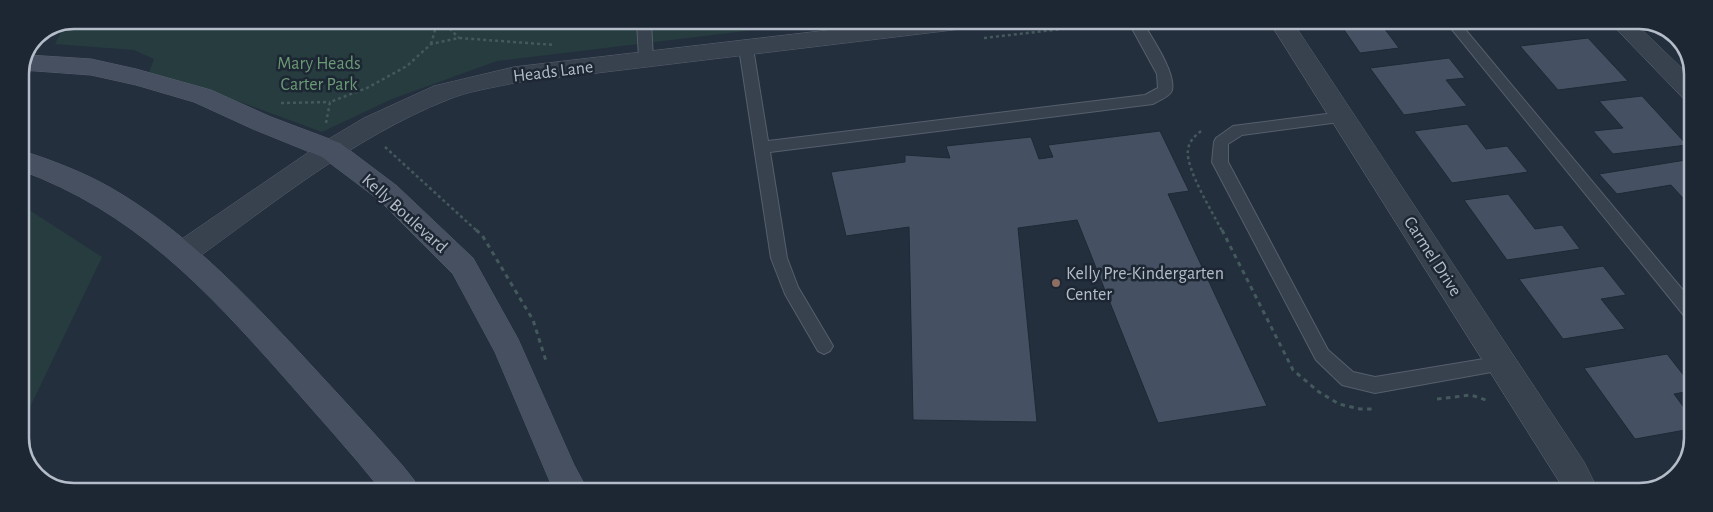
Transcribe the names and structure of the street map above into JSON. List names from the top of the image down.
{
  "streets": {
    "main road": ["Kelly Boulevard"],
    "street": ["Heads Lane", "Carmel Drive"]
  },
  "crossings": [
    ["Heads Lane", "Kelly Boulevard"]
  ],
  "parks": ["Mary Heads Carter Park"],
  "places": ["Kelly Pre-Kindergarten Center"]
}
